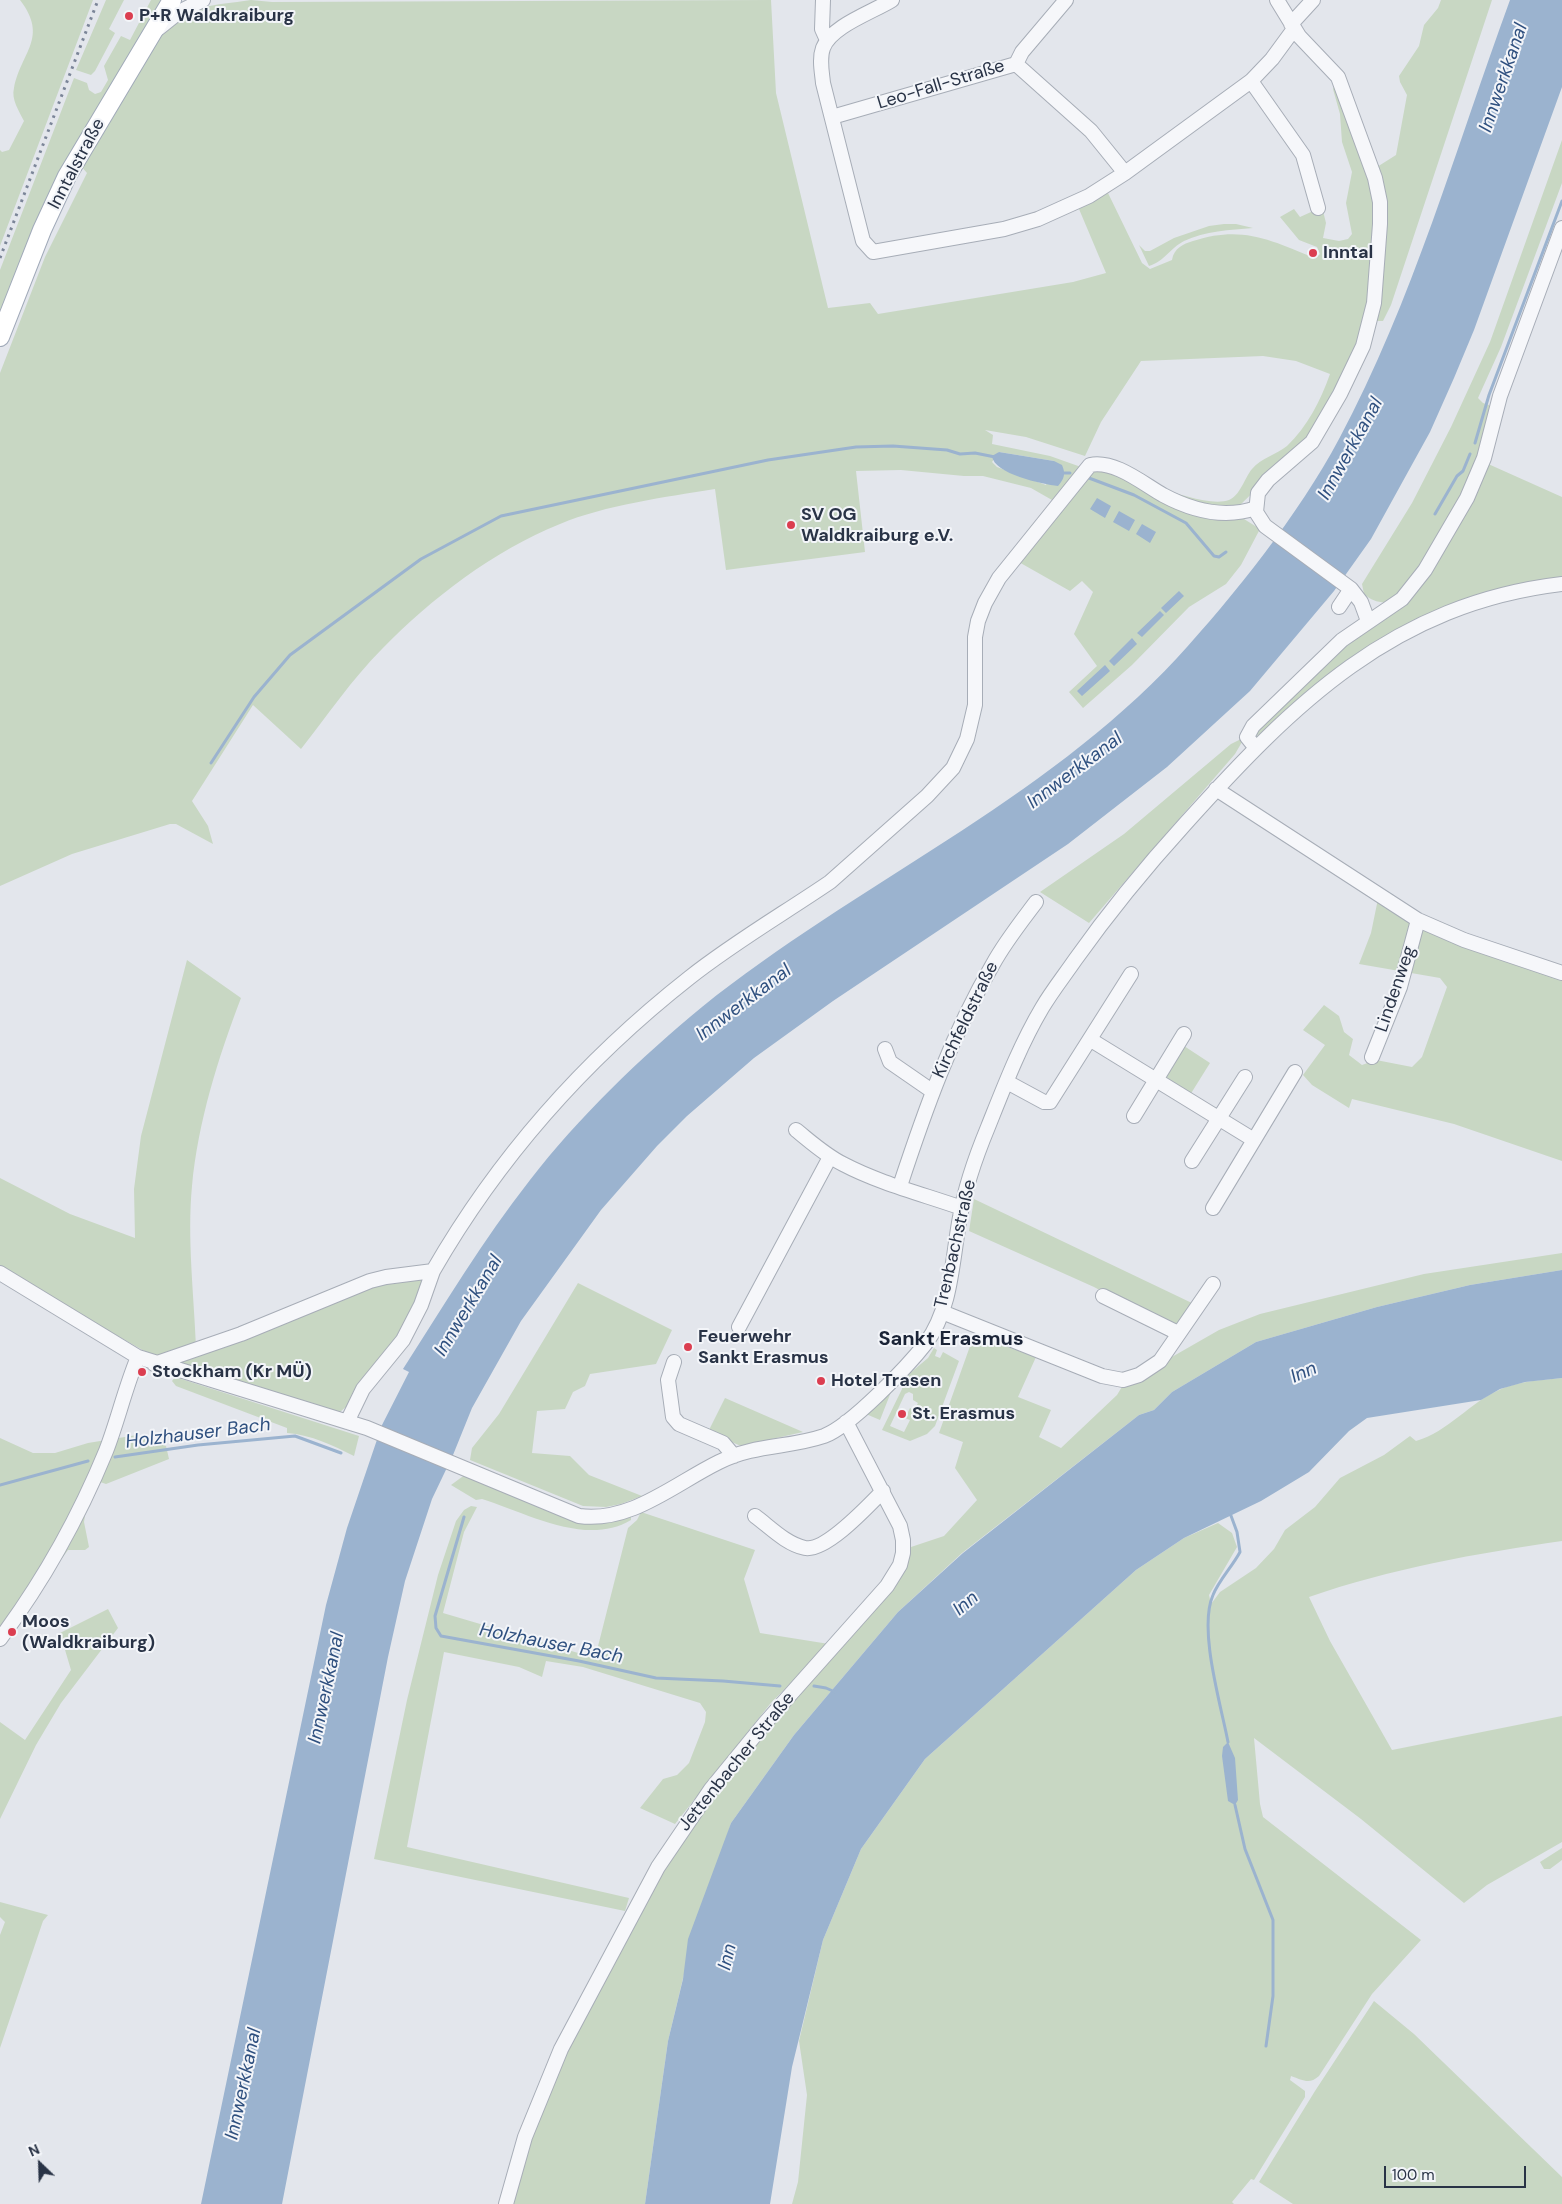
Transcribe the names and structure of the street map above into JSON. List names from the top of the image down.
{
  "streets": {
    "main road": ["Inntalstraße"],
    "street": [
      "Leo-Fall-Straße",
      "Lindenweg",
      "Kirchfeldstraße",
      "Trenbachstraße",
      "Jettenbacher Straße"
    ]
  },
  "crossings": [
    ["Trenbachstraße", "Jettenbacher Straße"]
  ],
  "districts": ["Sankt Erasmus"],
  "water": ["Innwerkkanal", "Inn", "Holzhauser Bach"],
  "places": [
    "P+R Waldkraiburg",
    "Inntal",
    "SV OG Waldkraiburg e.V.",
    "Feuerwehr Sankt Erasmus",
    "Stockham (Kr MÜ)",
    "Hotel Trasen",
    "St. Erasmus",
    "Moos (Waldkraiburg)"
  ],
  "scale_bar": "100 m",
  "north": "top left"
}
